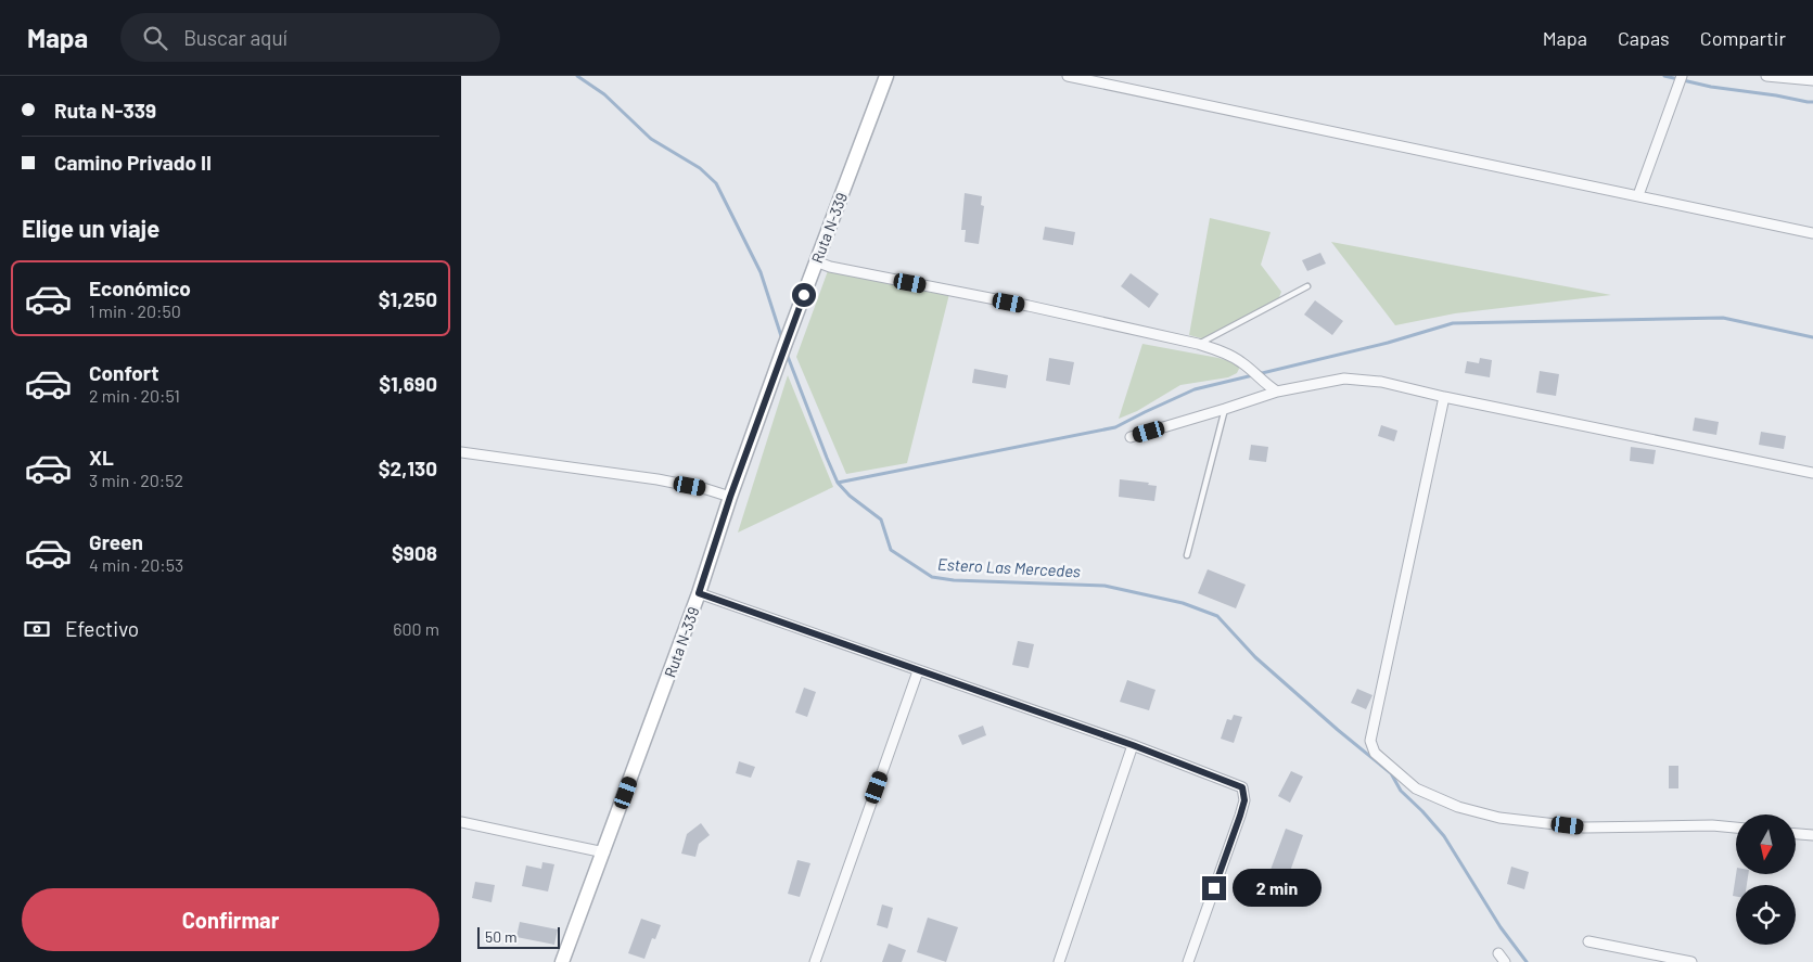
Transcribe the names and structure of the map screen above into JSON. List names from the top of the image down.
{
  "streets": {
    "street": ["Ruta N-339"]
  },
  "water": ["Estero Las Mercedes"],
  "scale_bar": "50 m",
  "north": "bottom",
  "page": {
    "header": "Mapa",
    "search": "Buscar aquí",
    "nav": ["Mapa", "Capas", "Compartir"],
    "banner": ["Ruta N-339", "Camino Privado II"],
    "heading": "Elige un viaje",
    "list": [
      {
        "name": "Económico",
        "note": "1 min · 20:50",
        "value": "$1,250"
      },
      {
        "name": "Confort",
        "note": "2 min · 20:51",
        "value": "$1,690"
      },
      {
        "name": "XL",
        "note": "3 min · 20:52",
        "value": "$2,130"
      },
      {
        "name": "Green",
        "note": "4 min · 20:53",
        "value": "$908"
      }
    ],
    "pay": ["Efectivo", "600 m"],
    "bubble": "2 min",
    "buttons": "Confirmar",
    "scale": "50 m"
  }
}
